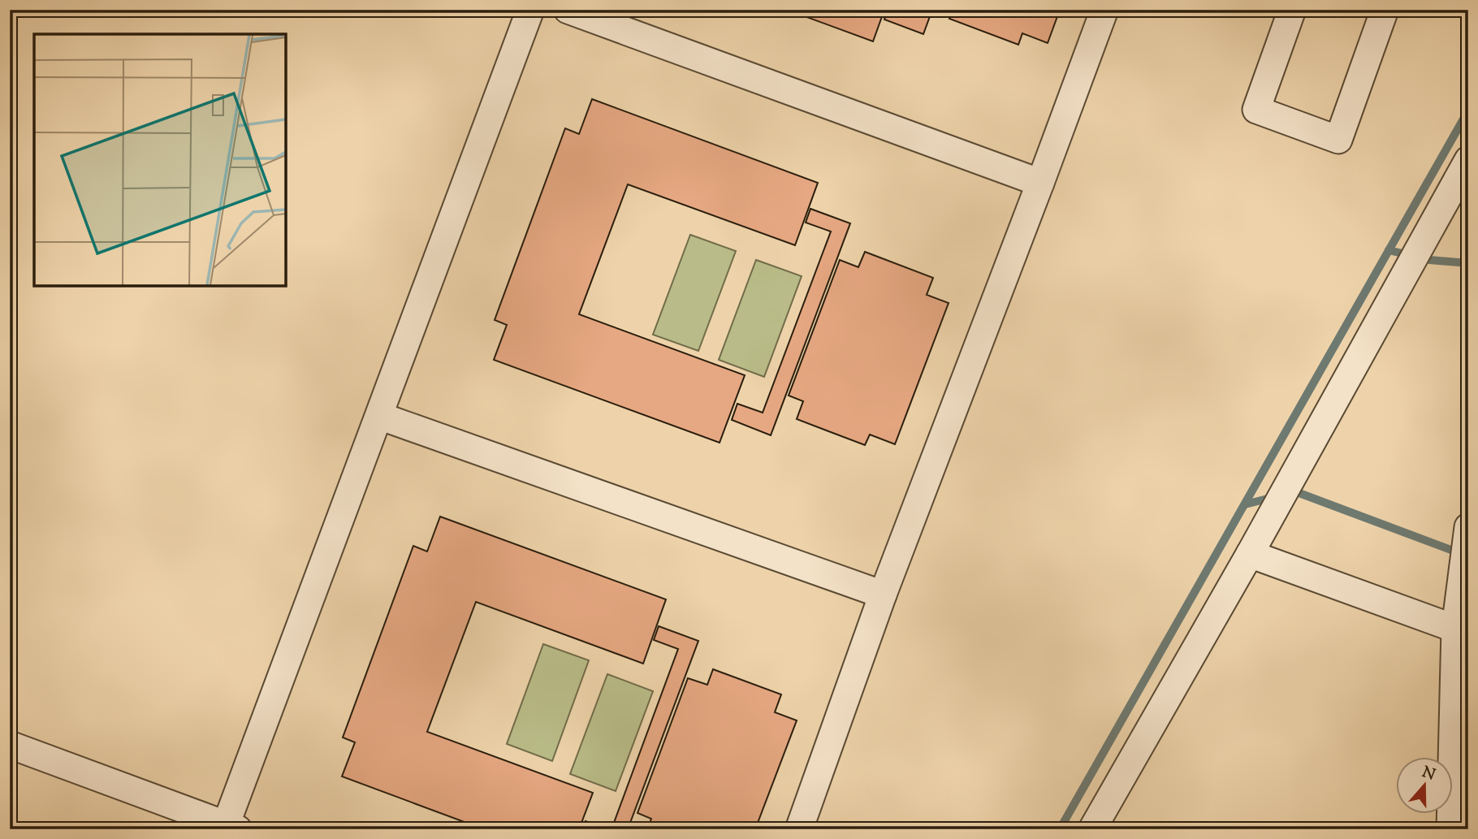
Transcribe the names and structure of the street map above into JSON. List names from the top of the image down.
{
  "north": "top"
}
